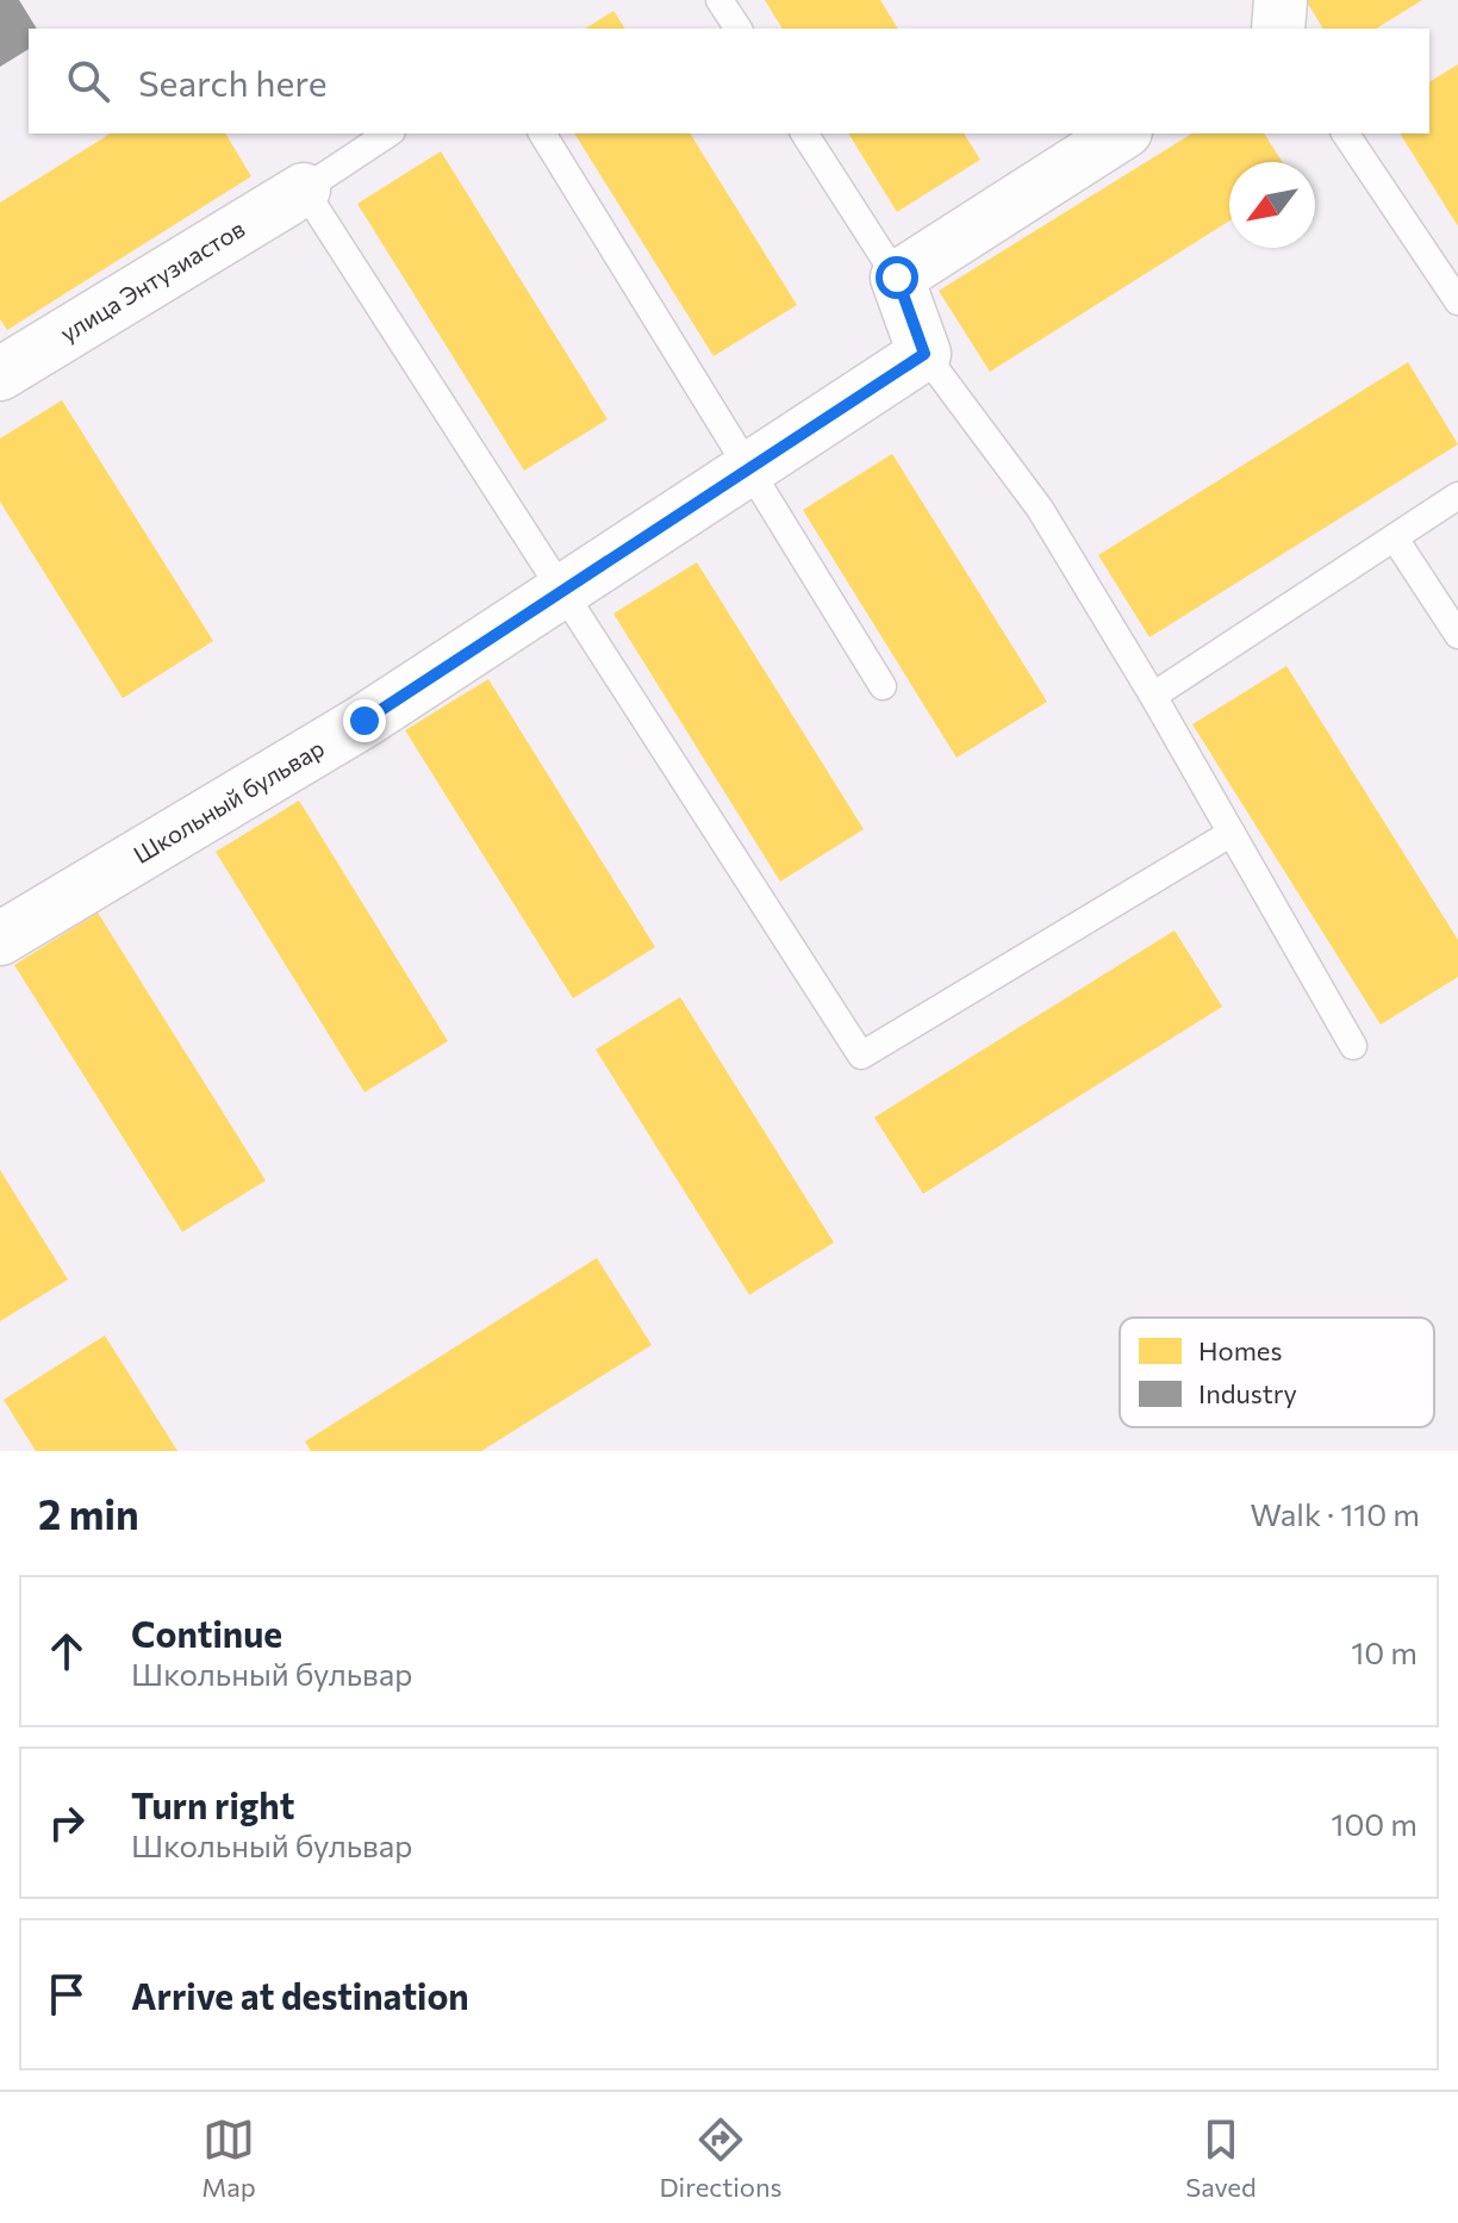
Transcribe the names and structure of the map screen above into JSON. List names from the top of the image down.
{
  "streets": {
    "street": ["улица Энтузиастов", "Школьный бульвар"]
  },
  "legend": ["Homes", "Industry"],
  "north": "bottom left",
  "page": {
    "search": "Search here",
    "heading": ["2 min", "Walk · 110 m"],
    "list": [
      ["Continue", "Школьный бульвар", "10 m"],
      ["Turn right", "Школьный бульвар", "100 m"],
      "Arrive at destination"
    ],
    "nav": ["Map", "Directions", "Saved"]
  }
}
